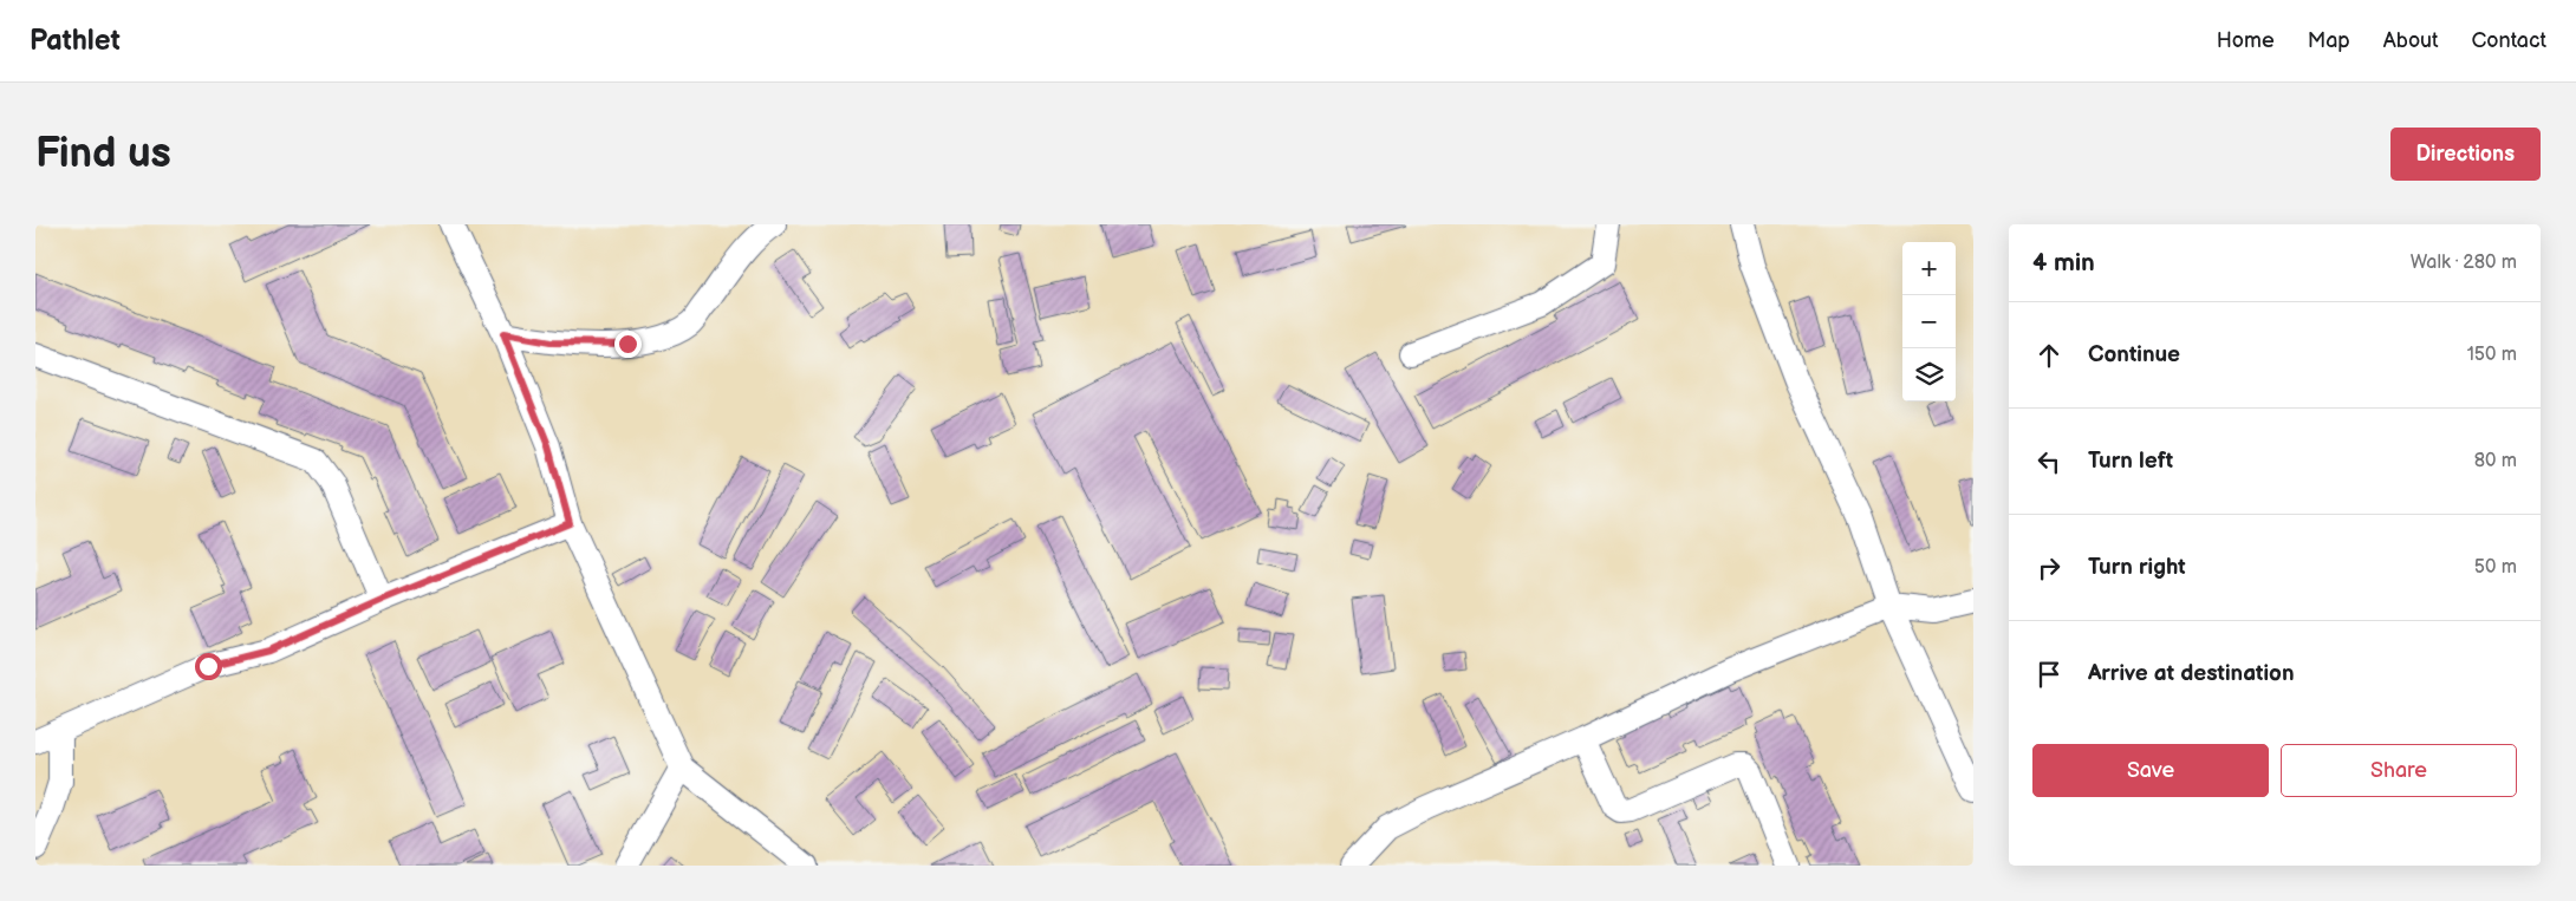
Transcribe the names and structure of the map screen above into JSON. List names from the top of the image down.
{
  "page": {
    "header": "Pathlet",
    "nav": [
      "Home",
      "Map",
      "About",
      "Contact"
    ],
    "buttons": [
      "Directions",
      ["Save", "Share"]
    ],
    "title": "Find us",
    "heading": ["4 min", "Walk · 280 m"],
    "map_buttons": ["+", "−"],
    "list": [
      ["Continue", "150 m"],
      ["Turn left", "80 m"],
      ["Turn right", "50 m"],
      "Arrive at destination"
    ]
  }
}
